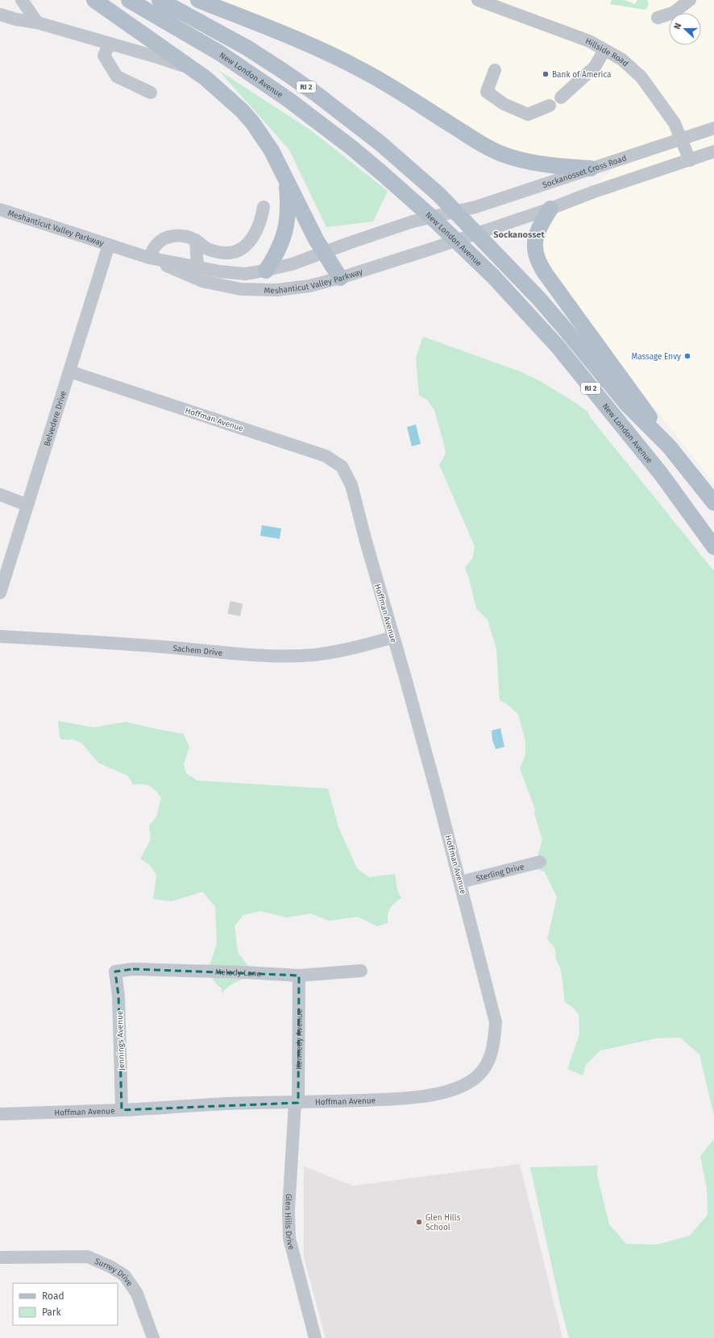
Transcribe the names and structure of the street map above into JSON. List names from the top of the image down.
{
  "streets": {
    "main road": ["New London Avenue", "RI 2"],
    "street": [
      "Hillside Road",
      "Sockanosset Cross Road",
      "Meshanticut Valley Parkway",
      "Belvedere Drive",
      "Hoffman Avenue",
      "Sachem Drive",
      "Sterling Drive",
      "Melody Lane",
      "Kennedy Avenue",
      "Jennings Avenue",
      "Glen Hills Drive",
      "Surrey Drive"
    ]
  },
  "crossings": [
    ["Hillside Road", "Sockanosset Cross Road"],
    ["New London Avenue", "Meshanticut Valley Parkway"],
    ["RI 2", "Sockanosset Cross Road"],
    ["RI 2", "Meshanticut Valley Parkway"],
    ["Sockanosset Cross Road", "Meshanticut Valley Parkway"],
    ["Meshanticut Valley Parkway", "Belvedere Drive"],
    ["Belvedere Drive", "Hoffman Avenue"],
    ["Hoffman Avenue", "Sachem Drive"],
    ["Hoffman Avenue", "Sterling Drive"],
    ["Hoffman Avenue", "Kennedy Avenue"],
    ["Hoffman Avenue", "Jennings Avenue"],
    ["Hoffman Avenue", "Glen Hills Drive"],
    ["Melody Lane", "Kennedy Avenue"],
    ["Melody Lane", "Jennings Avenue"],
    ["Kennedy Avenue", "Glen Hills Drive"]
  ],
  "districts": ["Sockanosset"],
  "places": ["Bank of America", "Massage Envy", "Glen Hills School"],
  "legend": ["Road", "Park"],
  "north": "left"
}
